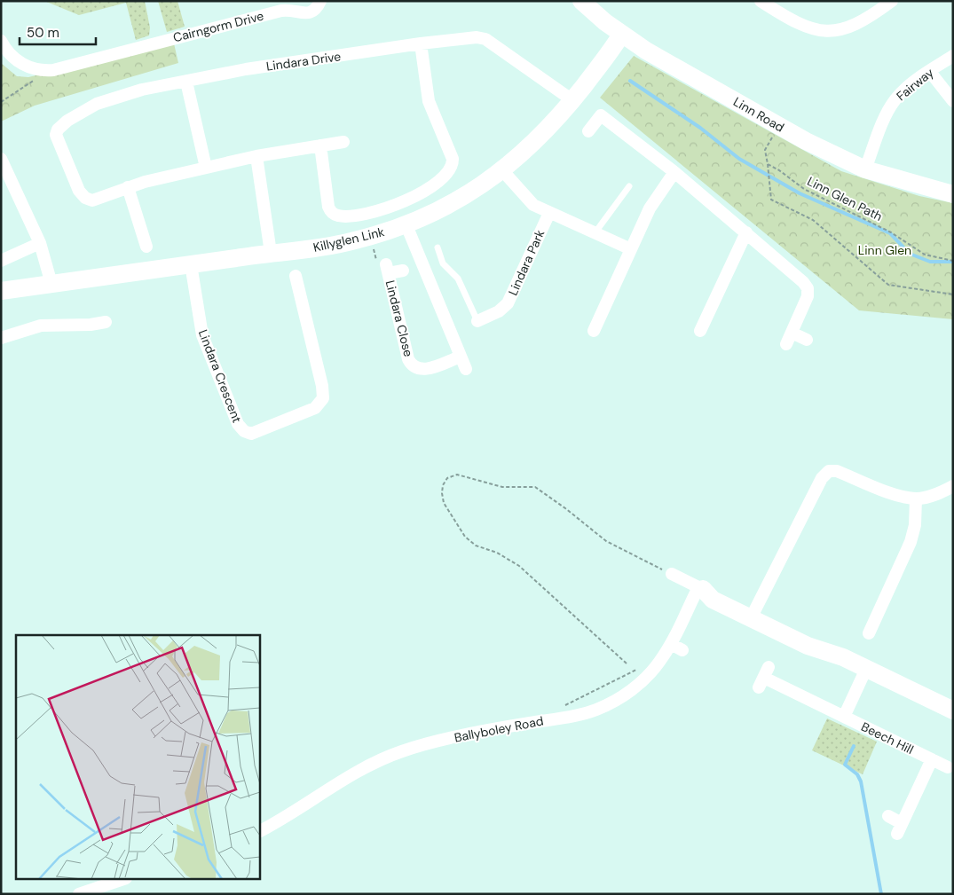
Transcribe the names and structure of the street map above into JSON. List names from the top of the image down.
{
  "streets": {
    "street": [
      "Cairngorm Drive",
      "Lindara Drive",
      "Fairway",
      "Linn Road",
      "Killyglen Link",
      "Lindara Park",
      "Lindara Close",
      "Lindara Crescent",
      "Ballyboley Road",
      "Beech Hill"
    ],
    "path": ["Linn Glen Path"]
  },
  "crossings": [
    ["Lindara Drive", "Killyglen Link"],
    ["Fairway", "Linn Road"],
    ["Linn Road", "Killyglen Link"],
    ["Killyglen Link", "Lindara Crescent"]
  ],
  "parks": ["Linn Glen"],
  "scale_bar": "50 m"
}
